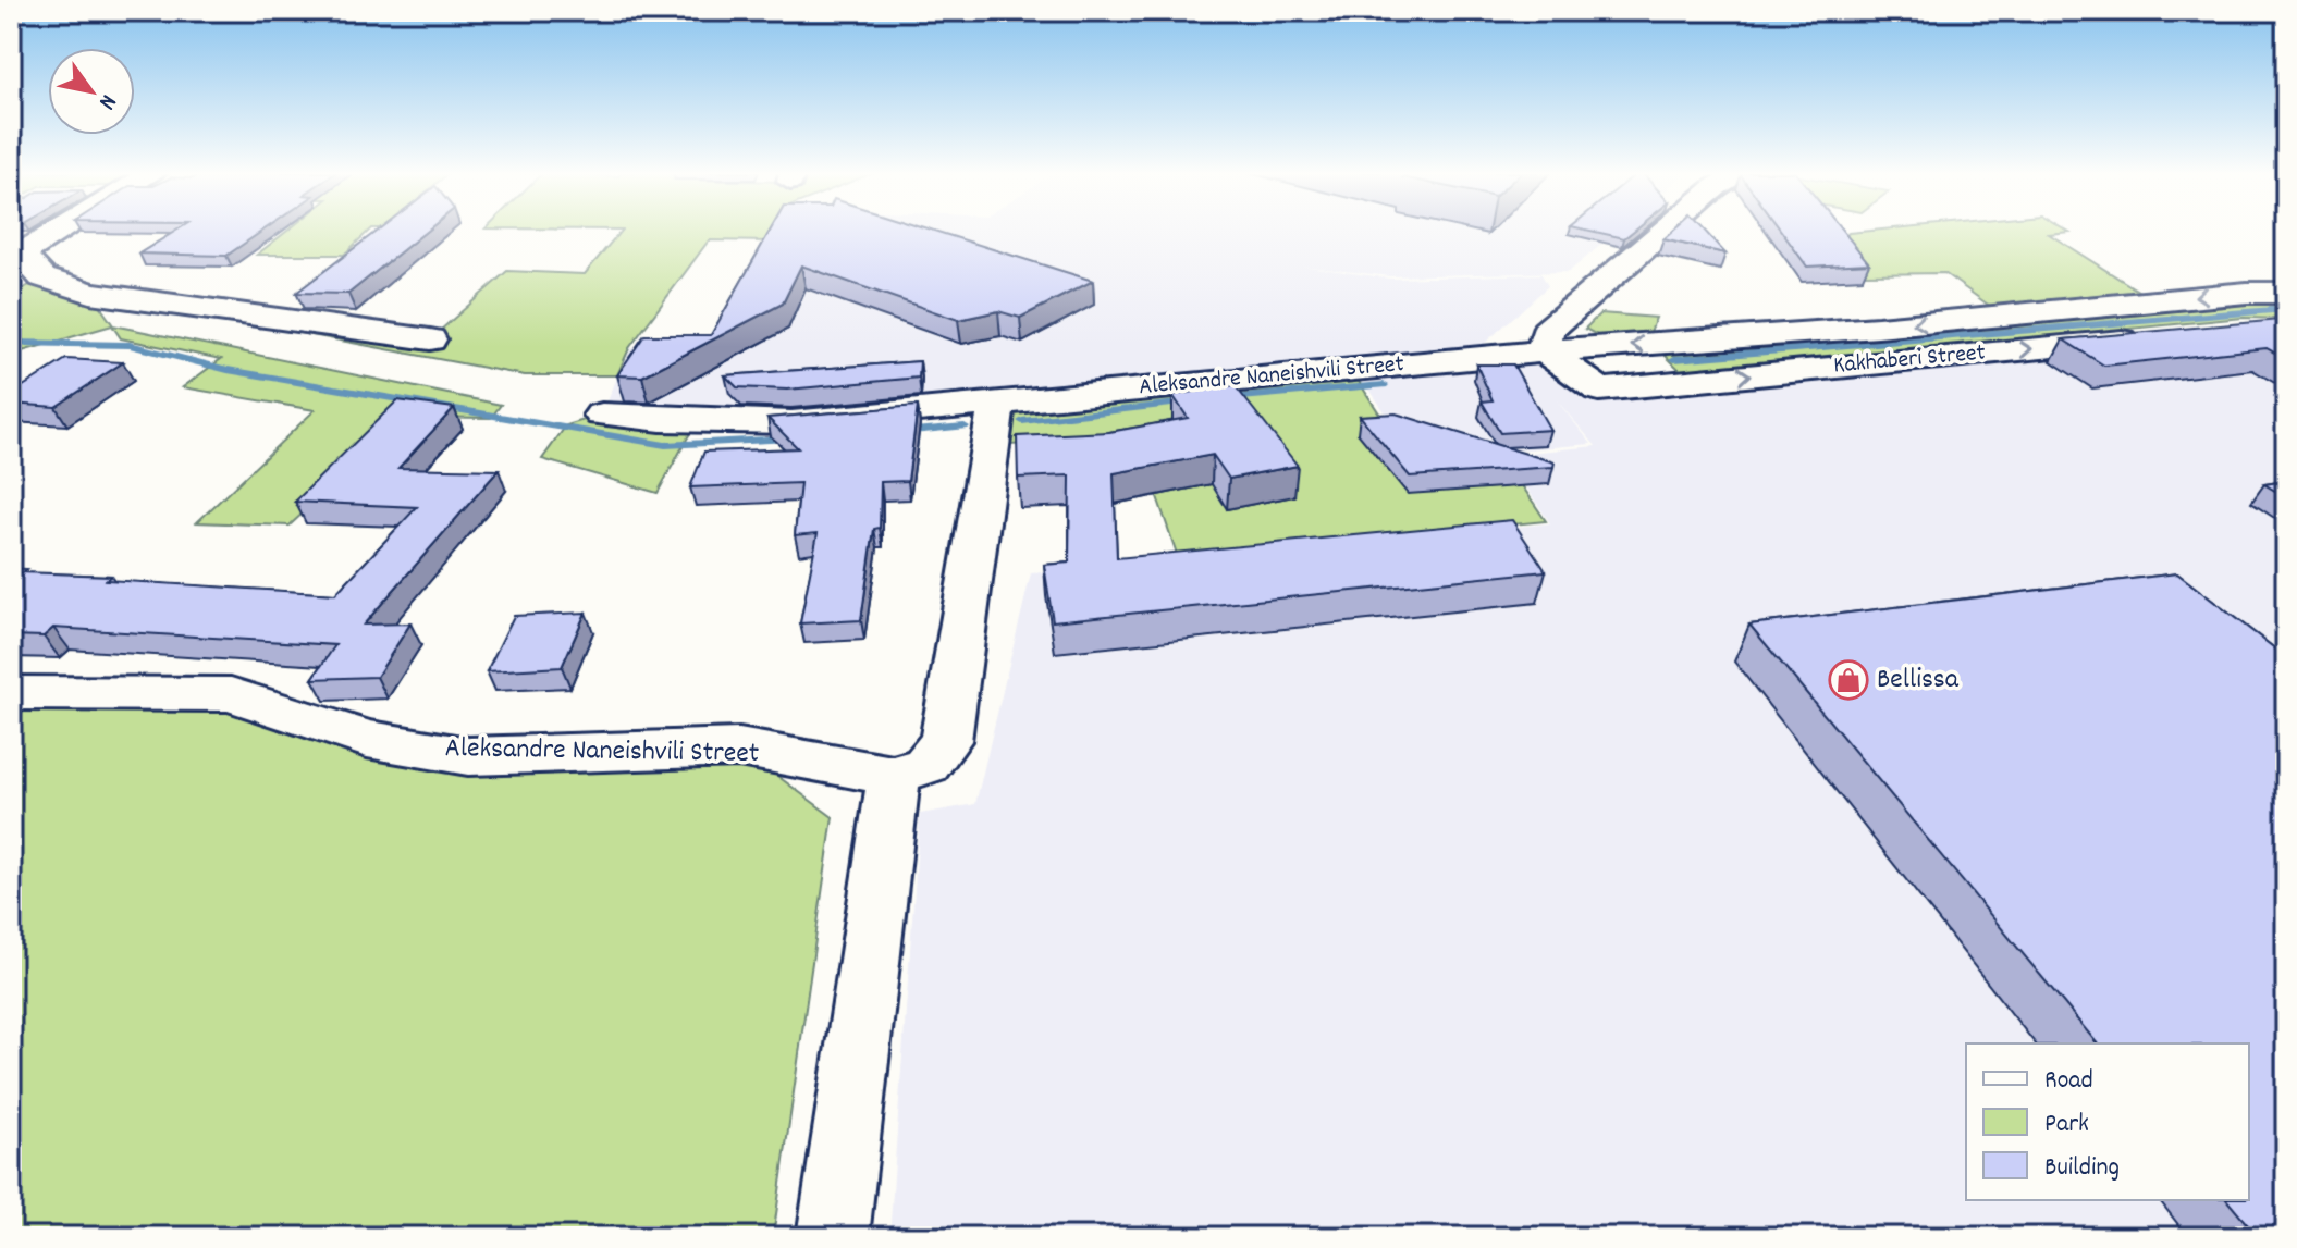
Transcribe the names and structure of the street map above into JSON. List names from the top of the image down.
{
  "streets": {
    "street": ["Kakhaberi Street", "Aleksandre Naneishvili Street"]
  },
  "crossings": [
    ["Kakhaberi Street", "Aleksandre Naneishvili Street"]
  ],
  "places": {
    "shop": ["Bellissa"]
  },
  "legend": ["Road", "Park", "Building"],
  "north": "bottom right"
}
